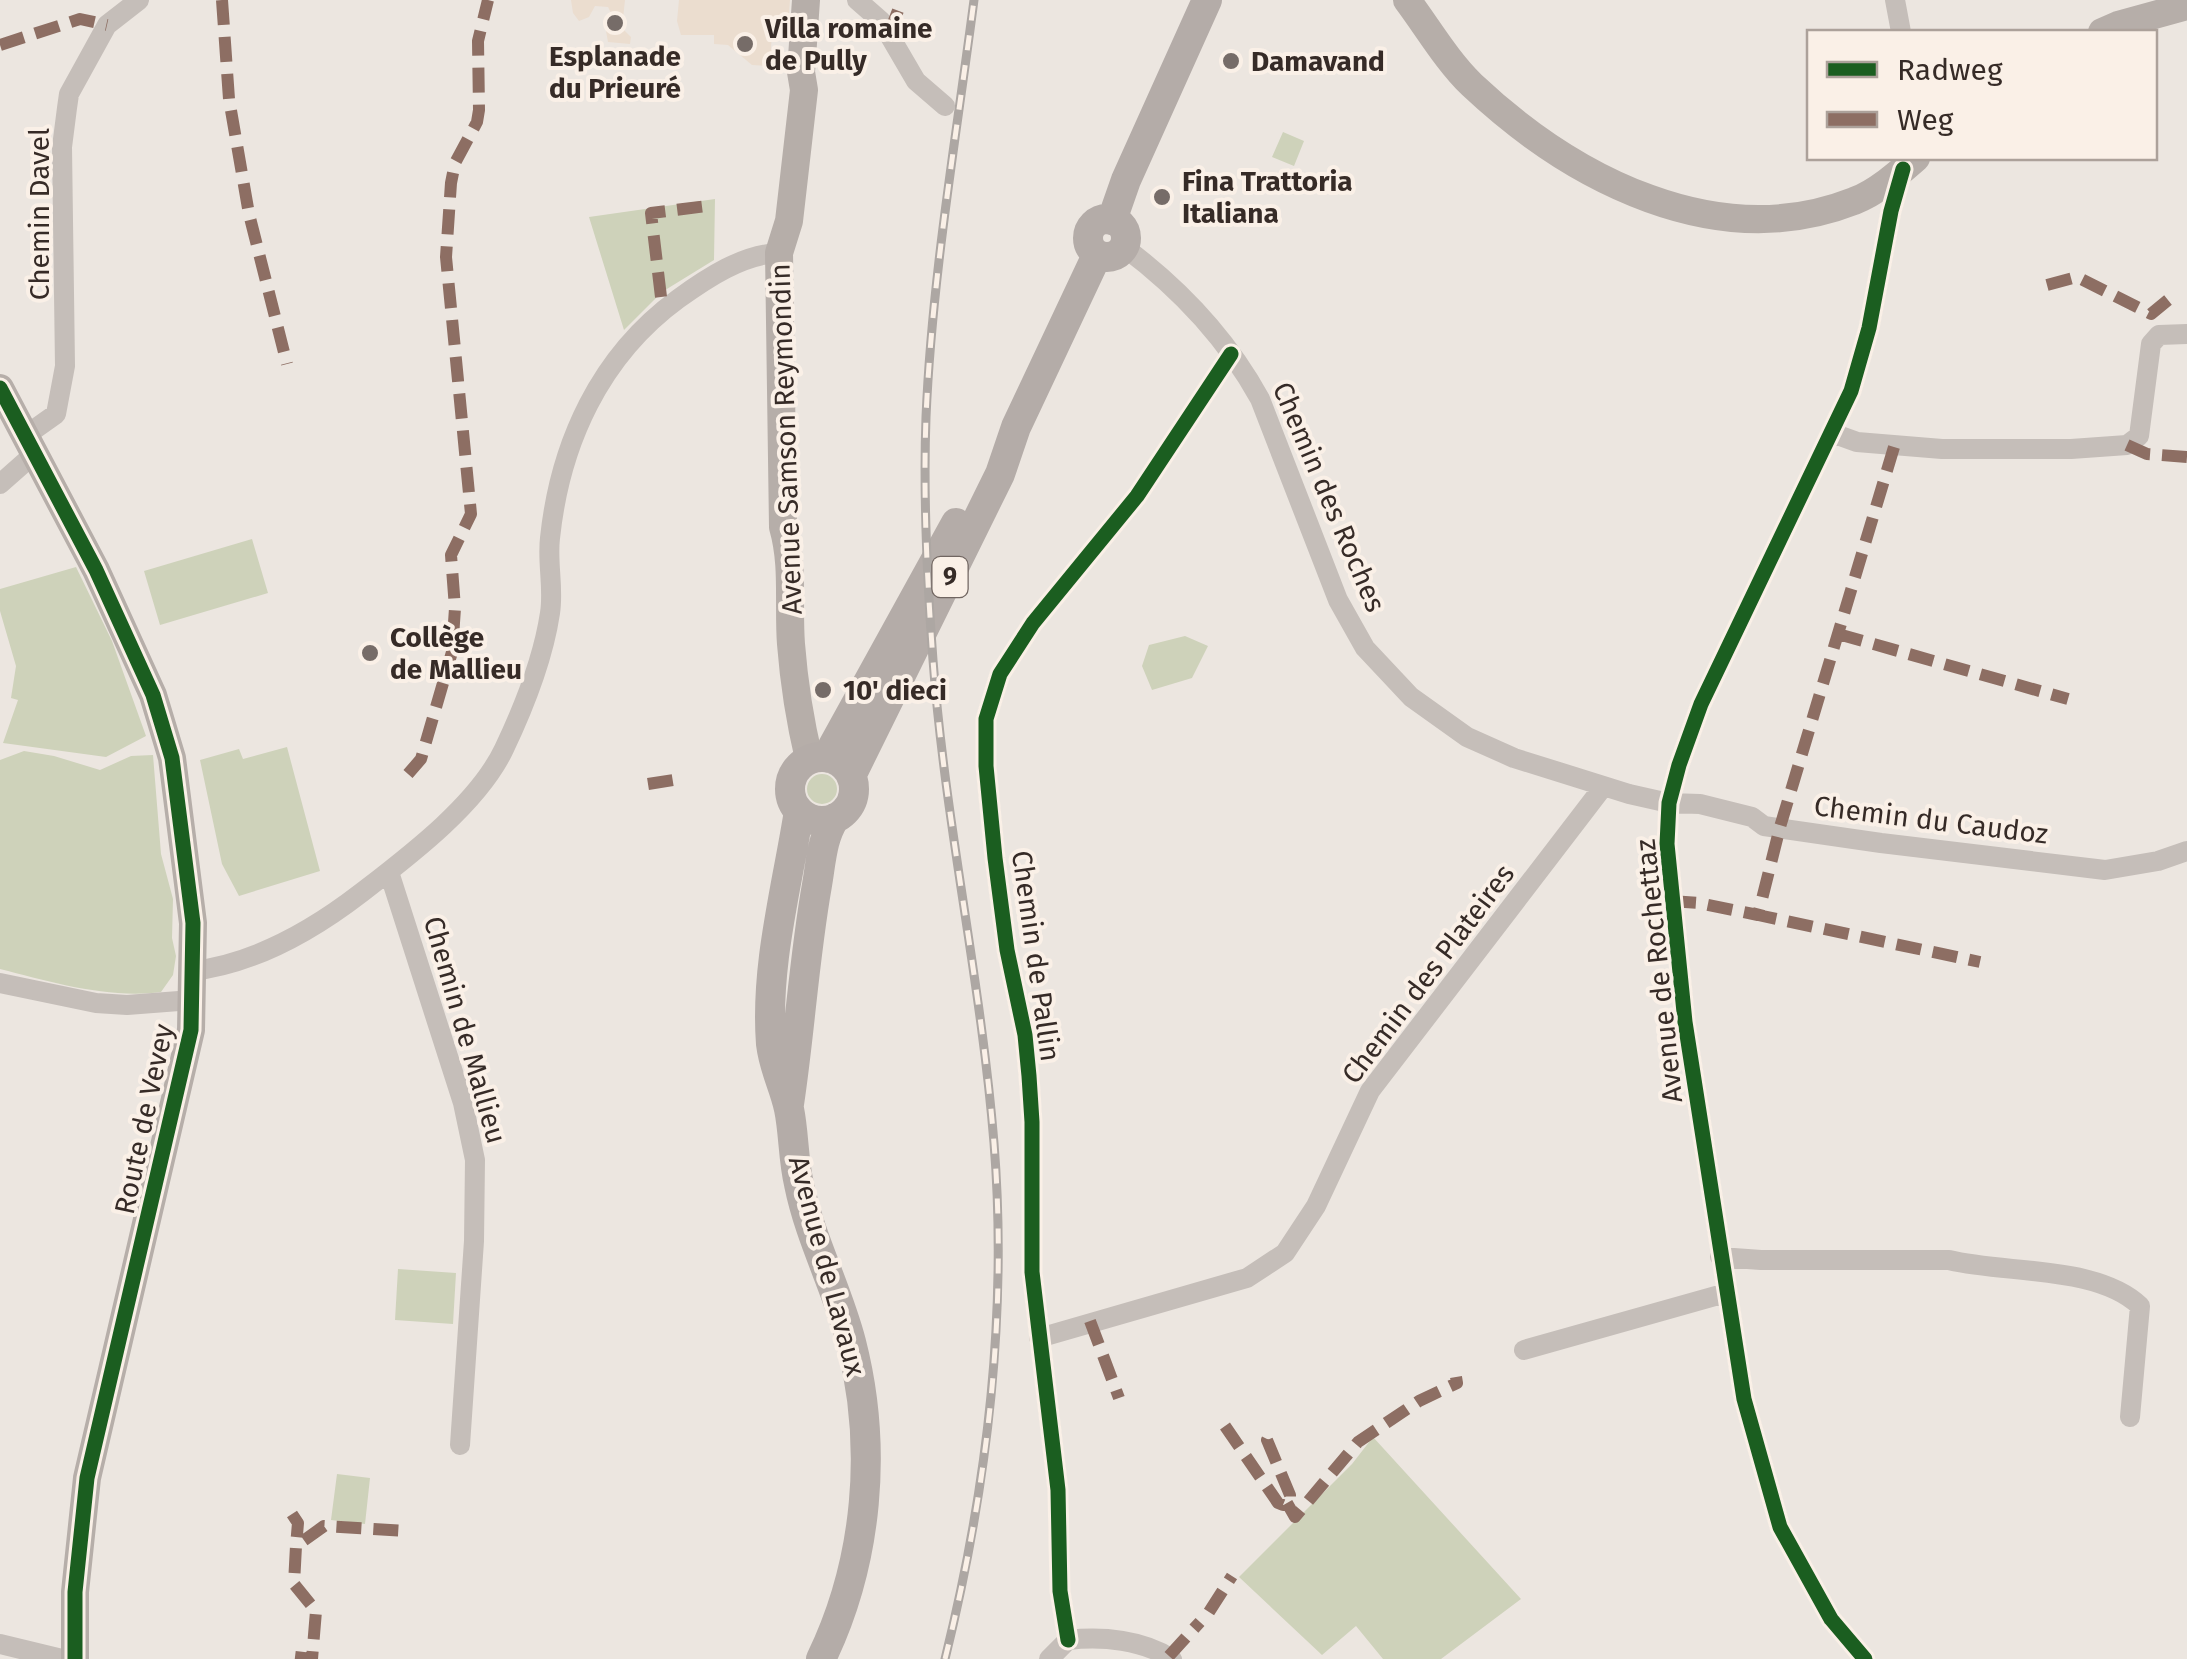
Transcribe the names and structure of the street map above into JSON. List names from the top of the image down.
{
  "streets": {
    "main road": ["9", "Avenue de Lavaux"],
    "street": [
      "Chemin Davel",
      "Avenue Samson Reymondin",
      "Chemin des Roches",
      "Chemin du Caudoz",
      "Chemin de Pallin",
      "Avenue de Rochettaz",
      "Chemin des Plateires",
      "Chemin de Mallieu",
      "Route de Vevey"
    ]
  },
  "crossings": [
    ["Chemin Davel", "Route de Vevey"],
    ["Avenue Samson Reymondin", "9"],
    ["Avenue Samson Reymondin", "Avenue de Lavaux"],
    ["Chemin des Roches", "9"],
    ["Chemin des Roches", "Chemin du Caudoz"],
    ["Chemin des Roches", "Chemin de Pallin"],
    ["Chemin des Roches", "Avenue de Rochettaz"],
    ["Chemin des Roches", "Chemin des Plateires"],
    ["9", "Avenue de Lavaux"],
    ["Chemin du Caudoz", "Avenue de Rochettaz"],
    ["Chemin de Pallin", "Chemin des Plateires"]
  ],
  "places": [
    "Esplanade du Prieuré",
    "Villa romaine de Pully",
    "Damavand",
    "Fina Trattoria Italiana",
    "Collège de Mallieu",
    "10' dieci"
  ],
  "legend": ["Radweg", "Weg"]
}
